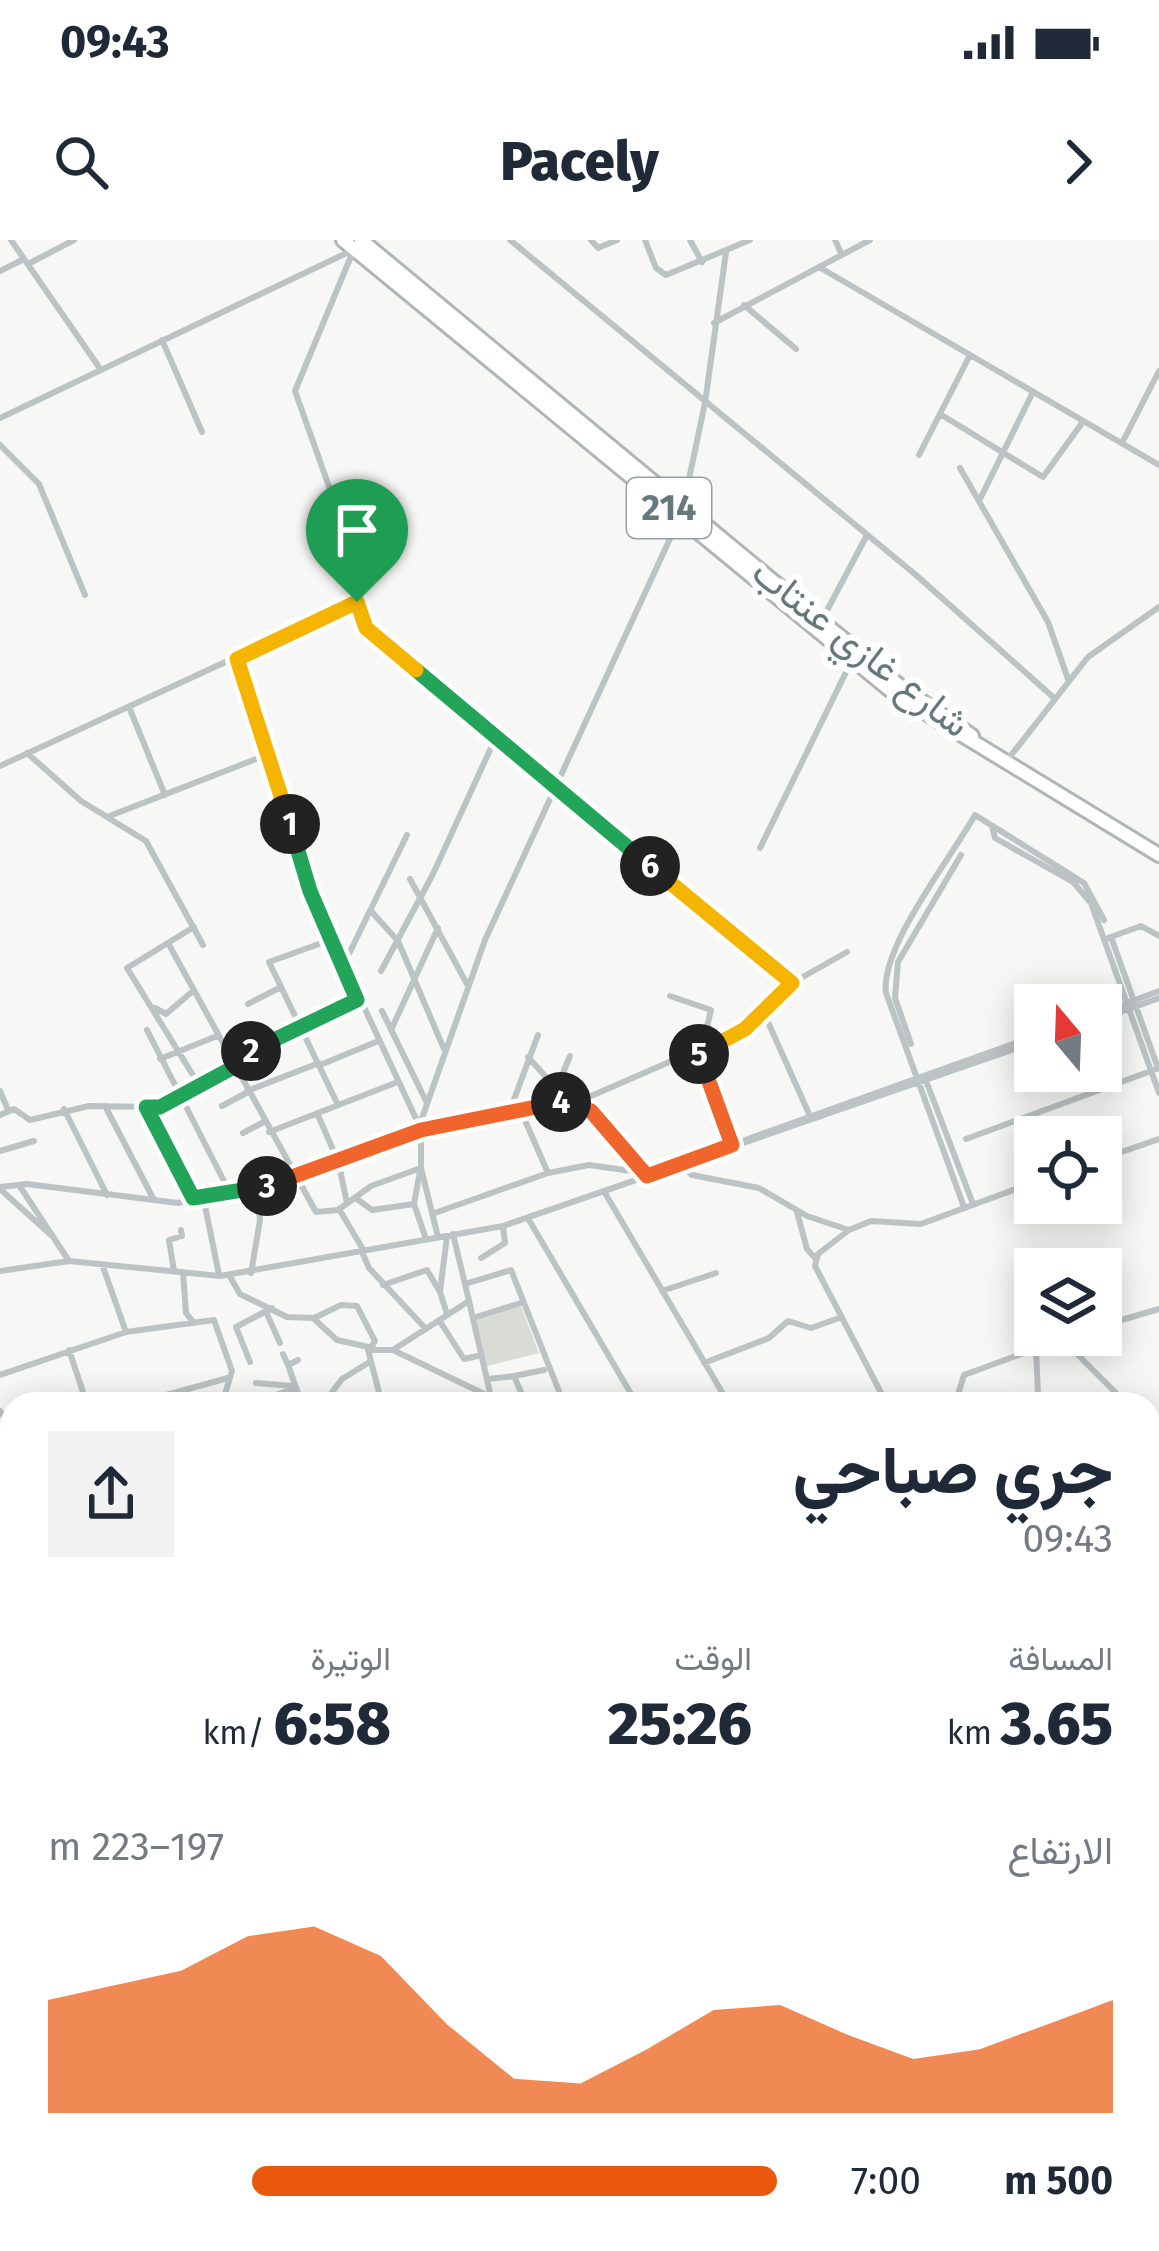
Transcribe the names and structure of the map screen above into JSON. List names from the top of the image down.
{
  "streets": {
    "highway": ["214", "شارع غازي عنتاب"]
  },
  "crossings": [
    ["214", "شارع غازي عنتاب"]
  ],
  "north": "top",
  "page": {
    "status": "09:43",
    "header": "Pacely",
    "pins": [
      "1",
      "6",
      "2",
      "5",
      "4",
      "3"
    ],
    "heading": ["جري صباحي", "09:43"],
    "stats": [
      ["المسافة", "3.65 km"],
      ["الوقت", "25:26"],
      ["الوتيرة", "6:58 /km"]
    ],
    "chart": ["الارتفاع", "197–223 m"],
    "list": [
      {
        "name": "500 m",
        "note": "7:00"
      }
    ]
  }
}
